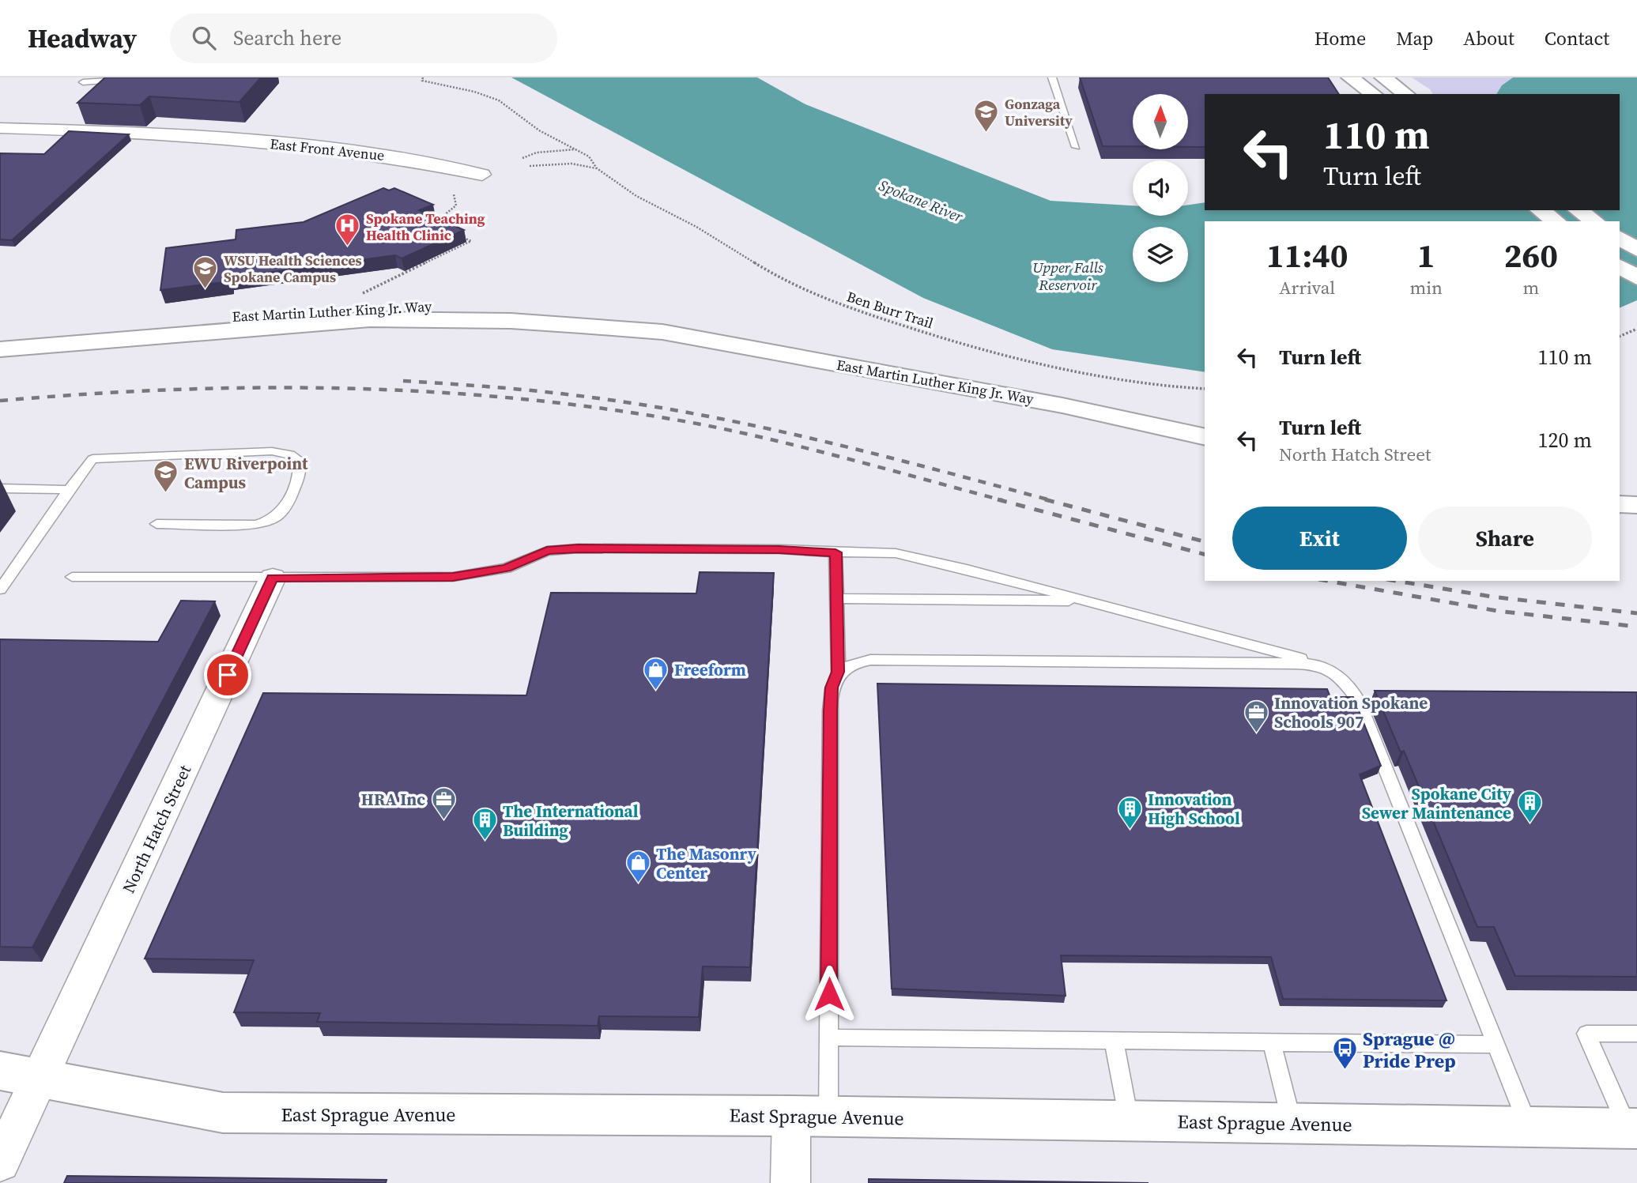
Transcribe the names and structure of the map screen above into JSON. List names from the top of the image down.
{
  "streets": {
    "main road": ["East Martin Luther King Jr. Way", "East Sprague Avenue"],
    "street": ["East Front Avenue", "North Hatch Street"],
    "path": ["Ben Burr Trail"]
  },
  "crossings": [
    ["North Hatch Street", "East Sprague Avenue"]
  ],
  "water": ["Spokane River", "Upper Falls Reservoir"],
  "places": {
    "school or university": ["Gonzaga University", "WSU Health Sciences Spokane Campus", "EWU Riverpoint Campus"],
    "hospital": ["Spokane Teaching Health Clinic"],
    "shop": ["Freeform", "The Masonry Center"],
    "office": ["Innovation Spokane Schools 907", "HRA Inc"],
    "building": ["Spokane City Sewer Maintenance", "Innovation High School", "The International Building"],
    "bus stop": ["Sprague @ Pride Prep"]
  },
  "north": "top",
  "page": {
    "header": "Headway",
    "search": "Search here",
    "nav": [
      "Home",
      "Map",
      "About",
      "Contact"
    ],
    "turn": ["110 m", "Turn left"],
    "eta": [
      "11:40",
      "Arrival",
      "1",
      "min",
      "260",
      "m"
    ],
    "list": [
      {
        "name": "Turn left",
        "value": "110 m"
      },
      {
        "name": "Turn left",
        "note": "North Hatch Street",
        "value": "120 m"
      }
    ],
    "buttons": ["Exit", "Share"]
  }
}
